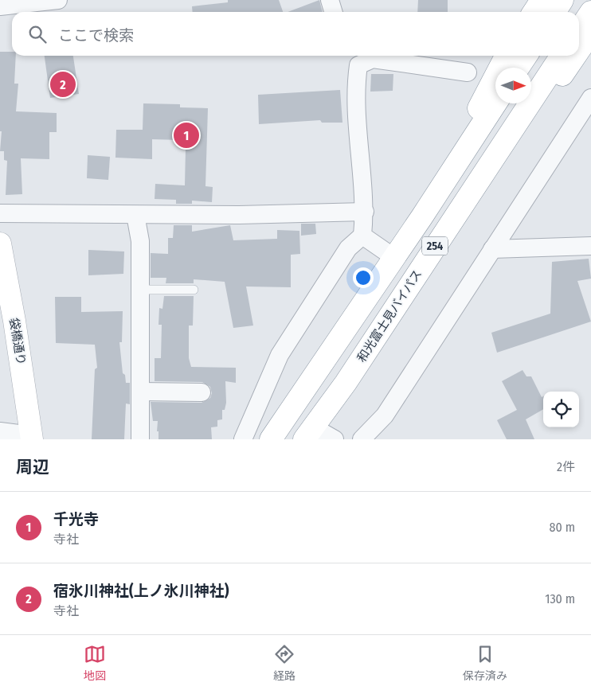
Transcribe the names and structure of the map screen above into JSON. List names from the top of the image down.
{
  "streets": {
    "main road": ["254", "和光富士見バイパス", "袋橋通り"]
  },
  "north": "right",
  "page": {
    "search": "ここで検索",
    "pins": ["2", "1"],
    "heading": ["周辺", "2件"],
    "list": [
      {
        "mark": "1",
        "name": "千光寺",
        "note": "寺社",
        "value": "80 m"
      },
      {
        "mark": "2",
        "name": "宿氷川神社(上ノ氷川神社)",
        "note": "寺社",
        "value": "130 m"
      }
    ],
    "nav": ["地図", "経路", "保存済み"]
  }
}
